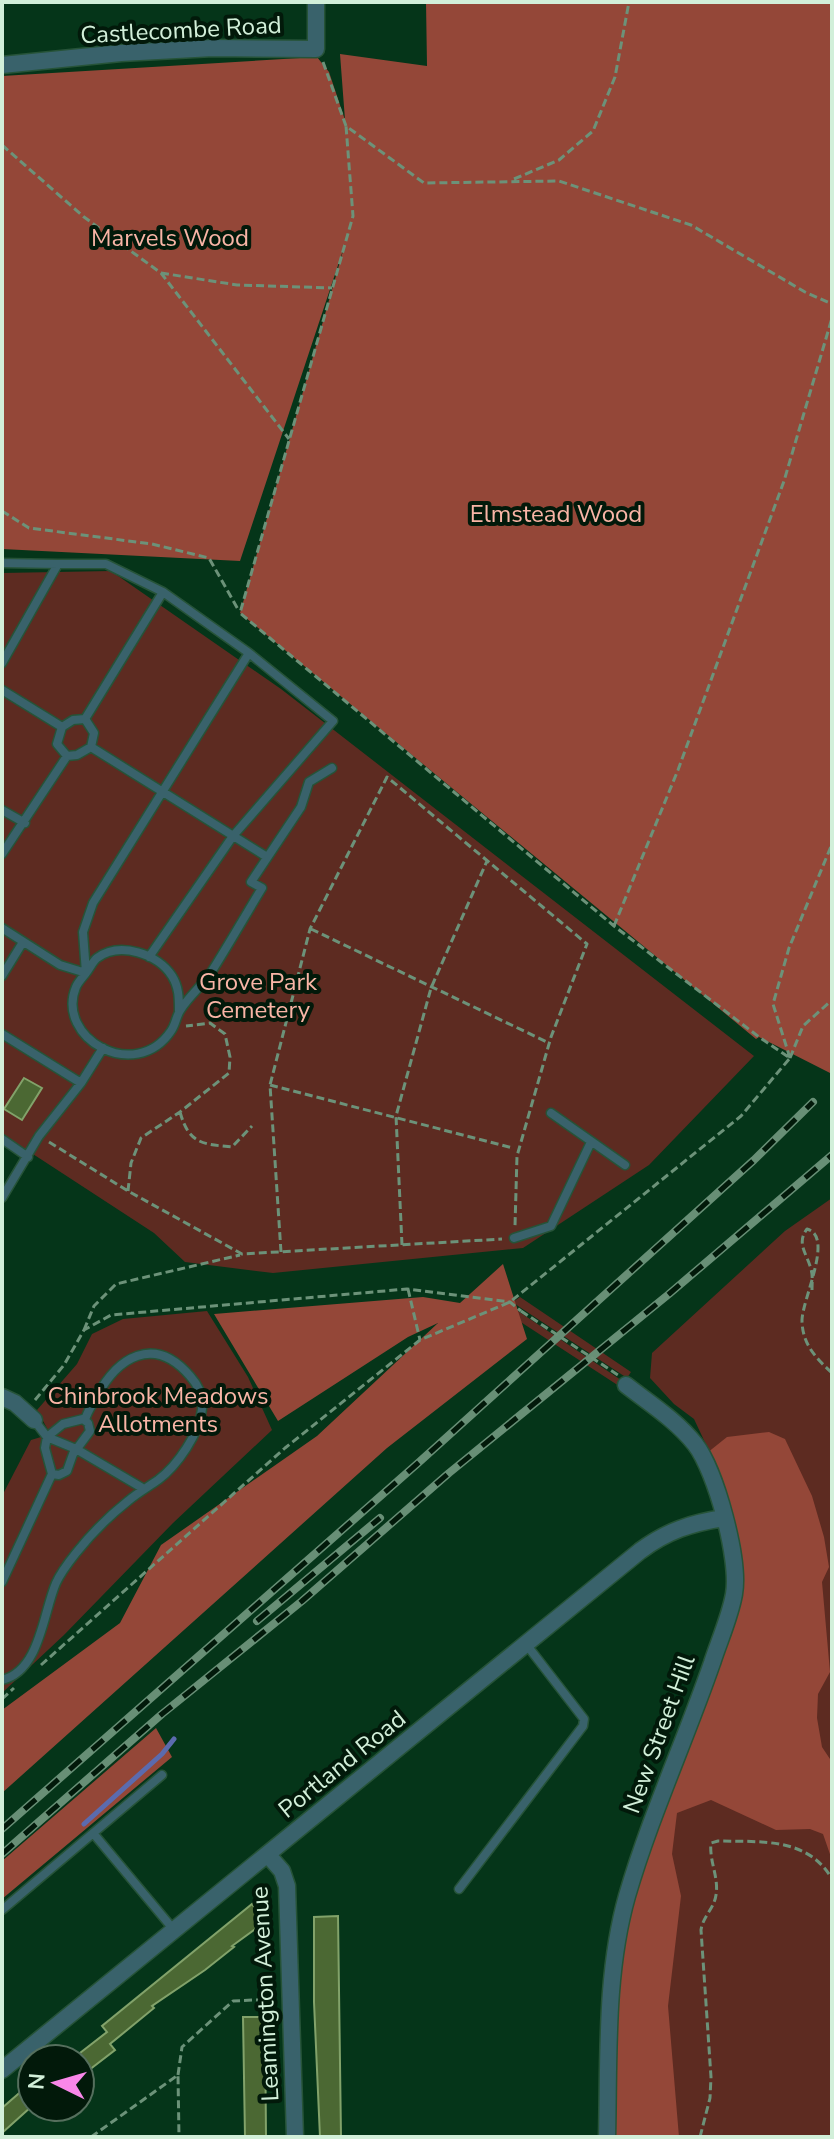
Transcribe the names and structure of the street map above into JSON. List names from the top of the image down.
{
  "streets": {
    "street": [
      "Castlecombe Road",
      "New Street Hill",
      "Portland Road",
      "Leamington Avenue"
    ]
  },
  "crossings": [
    ["New Street Hill", "Portland Road"],
    ["Portland Road", "Leamington Avenue"]
  ],
  "parks": [
    "Marvels Wood",
    "Elmstead Wood",
    "Grove Park Cemetery",
    "Chinbrook Meadows Allotments"
  ],
  "north": "left"
}
